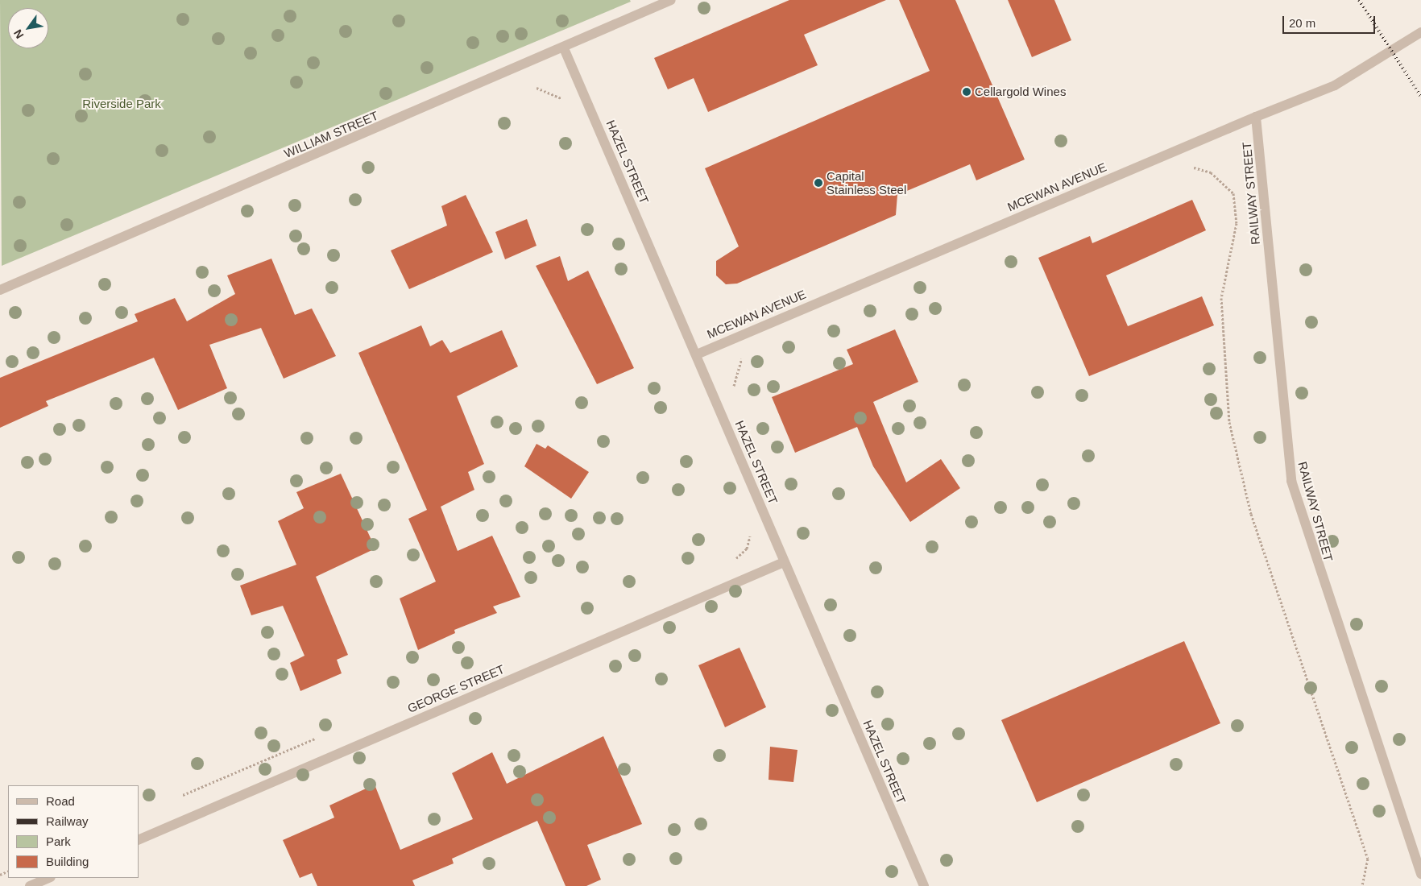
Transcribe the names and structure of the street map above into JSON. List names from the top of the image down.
{
  "streets": {
    "street": [
      "WILLIAM STREET",
      "HAZEL STREET",
      "MCEWAN AVENUE",
      "RAILWAY STREET",
      "GEORGE STREET"
    ]
  },
  "crossings": [
    ["WILLIAM STREET", "HAZEL STREET"],
    ["HAZEL STREET", "MCEWAN AVENUE"],
    ["HAZEL STREET", "GEORGE STREET"],
    ["MCEWAN AVENUE", "RAILWAY STREET"]
  ],
  "parks": ["Riverside Park"],
  "places": ["Cellargold Wines", "Capital Stainless Steel"],
  "legend": [
    "Road",
    "Railway",
    "Park",
    "Building"
  ],
  "scale_bar": "20 m",
  "north": "bottom left"
}
